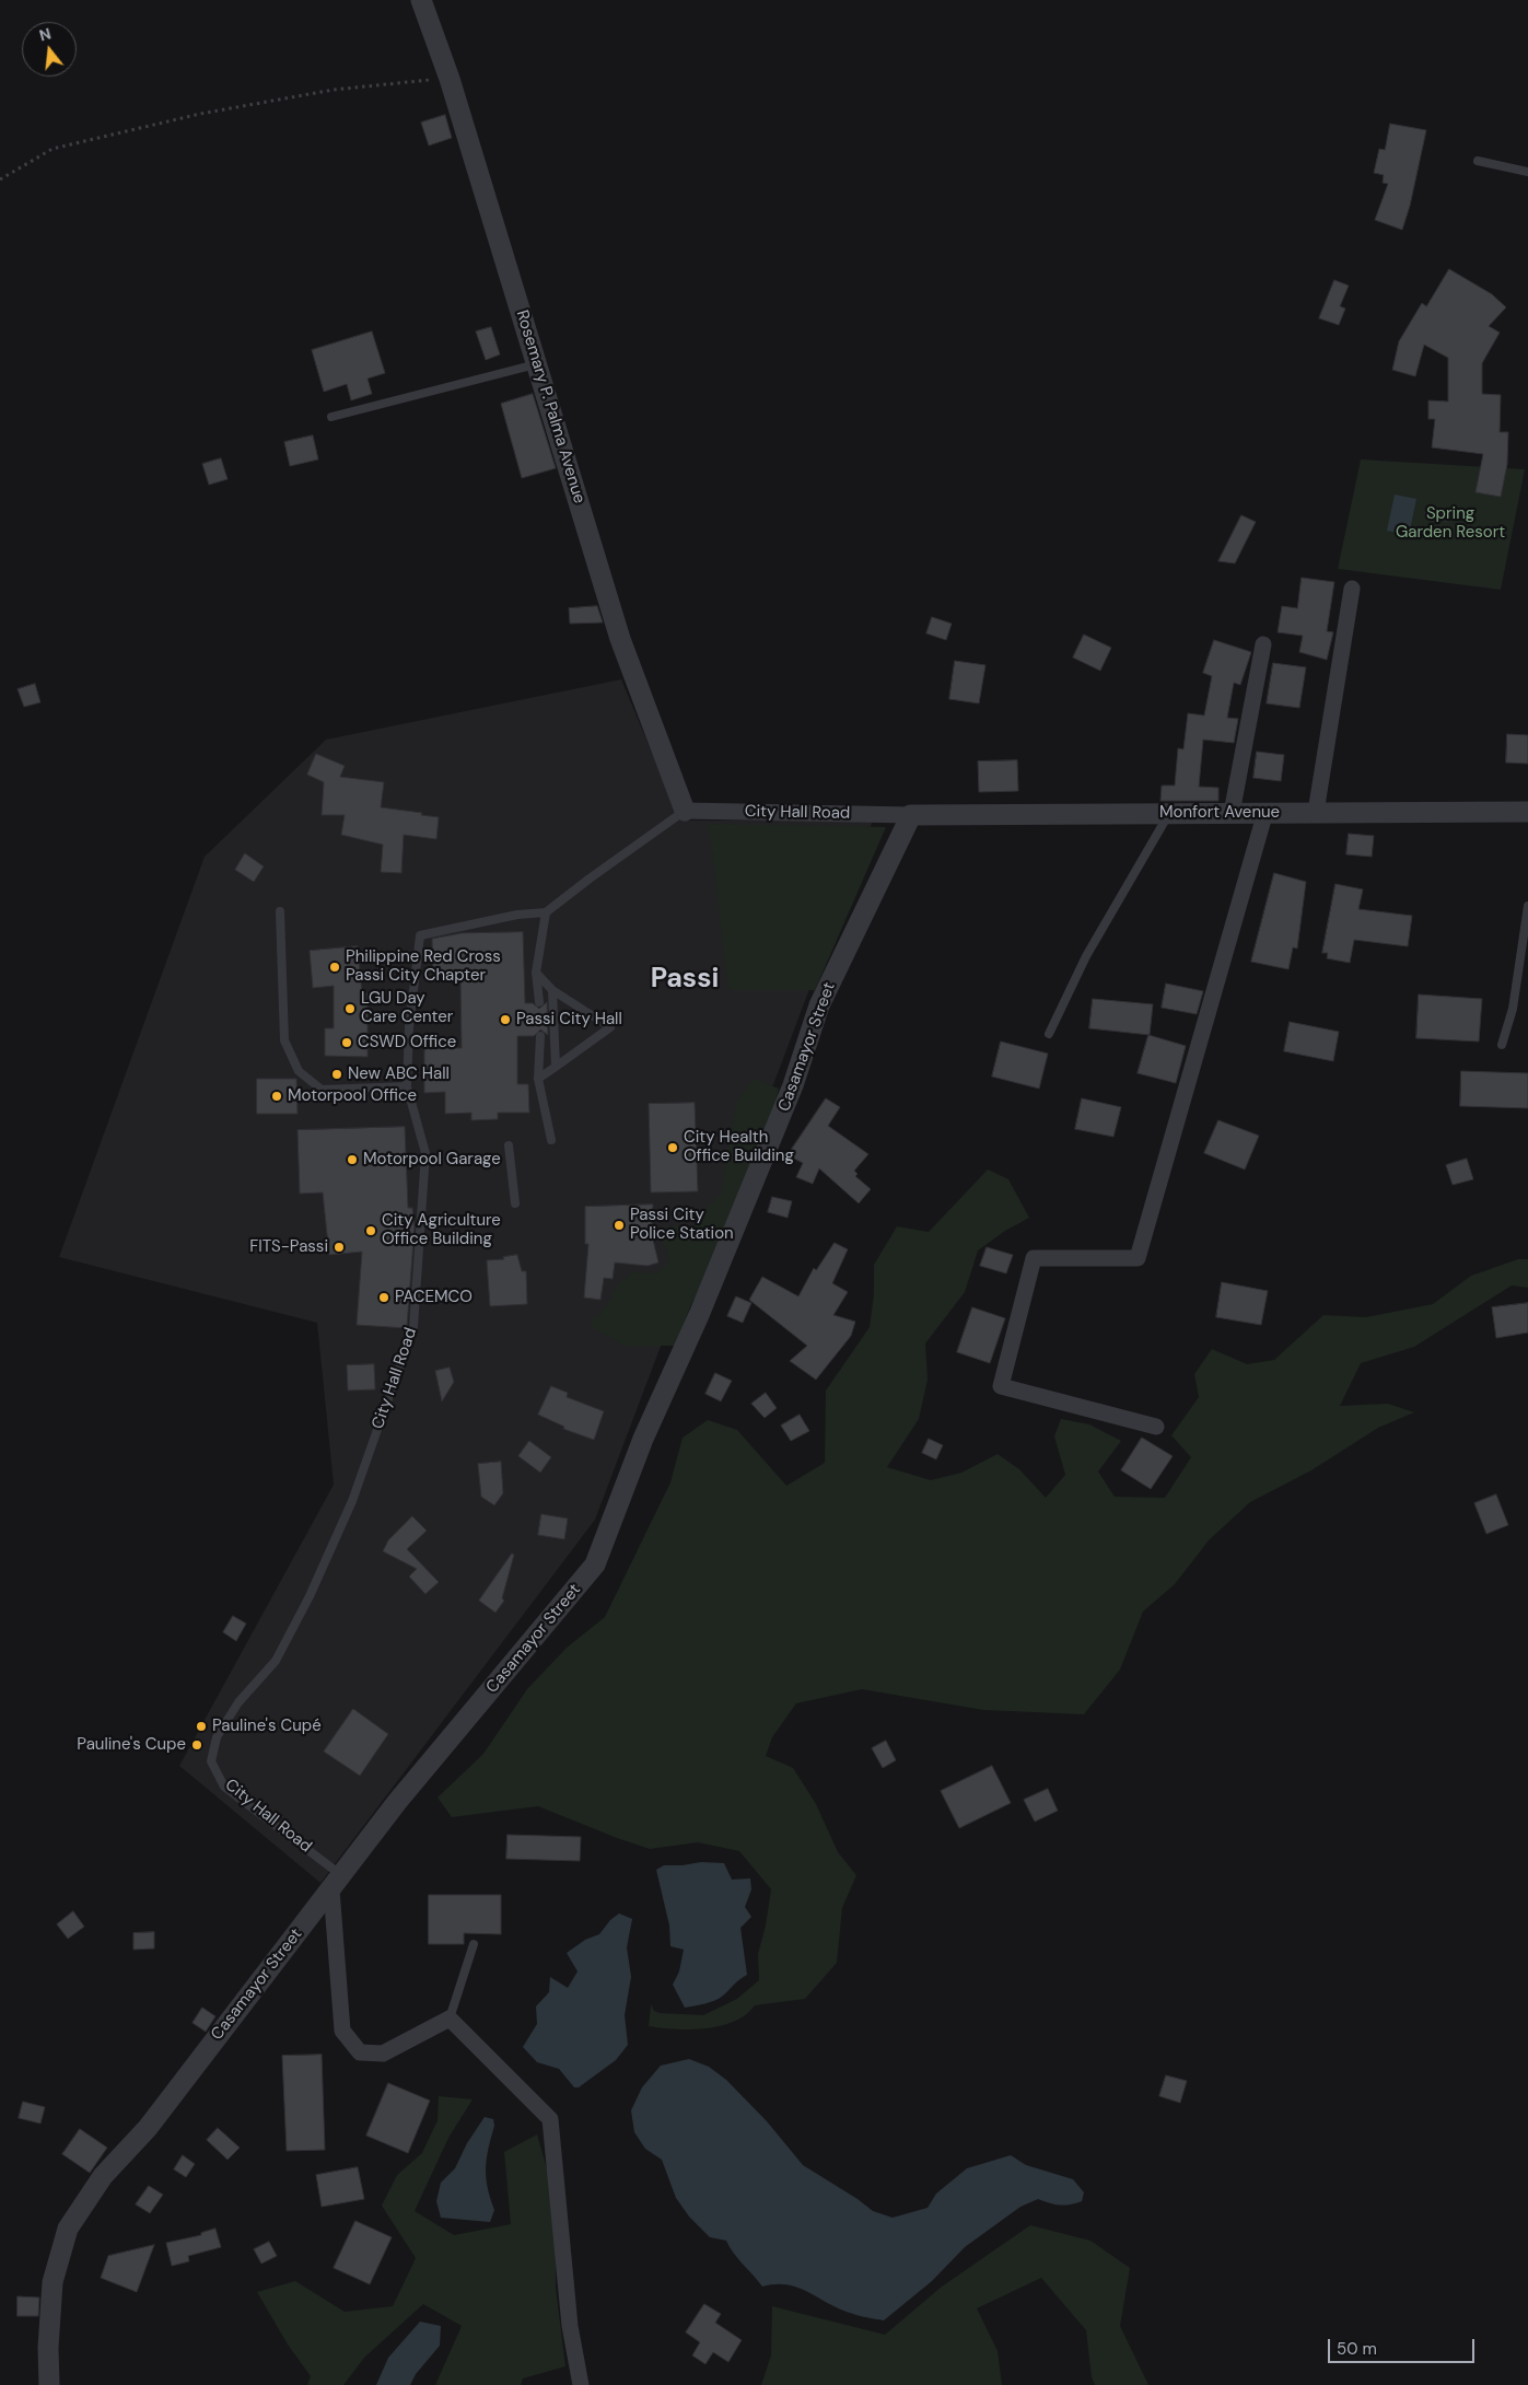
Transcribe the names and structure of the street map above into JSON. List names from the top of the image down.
{
  "streets": {
    "street": [
      "Rosemary P. Palma Avenue",
      "City Hall Road",
      "Monfort Avenue",
      "Casamayor Street"
    ]
  },
  "crossings": [
    ["Rosemary P. Palma Avenue", "City Hall Road"],
    ["City Hall Road", "Monfort Avenue"],
    ["City Hall Road", "Casamayor Street"],
    ["Monfort Avenue", "Casamayor Street"]
  ],
  "districts": ["Passi"],
  "parks": ["Spring Garden Resort"],
  "places": [
    "Philippine Red Cross Passi City Chapter",
    "LGU Day Care Center",
    "Passi City Hall",
    "CSWD Office",
    "New ABC Hall",
    "Motorpool Office",
    "City Health Office Building",
    "Motorpool Garage",
    "Passi City Police Station",
    "City Agriculture Office Building",
    "FITS-Passi",
    "PACEMCO",
    "Pauline's Cupé",
    "Pauline's Cupe"
  ],
  "scale_bar": "50 m",
  "north": "top"
}
